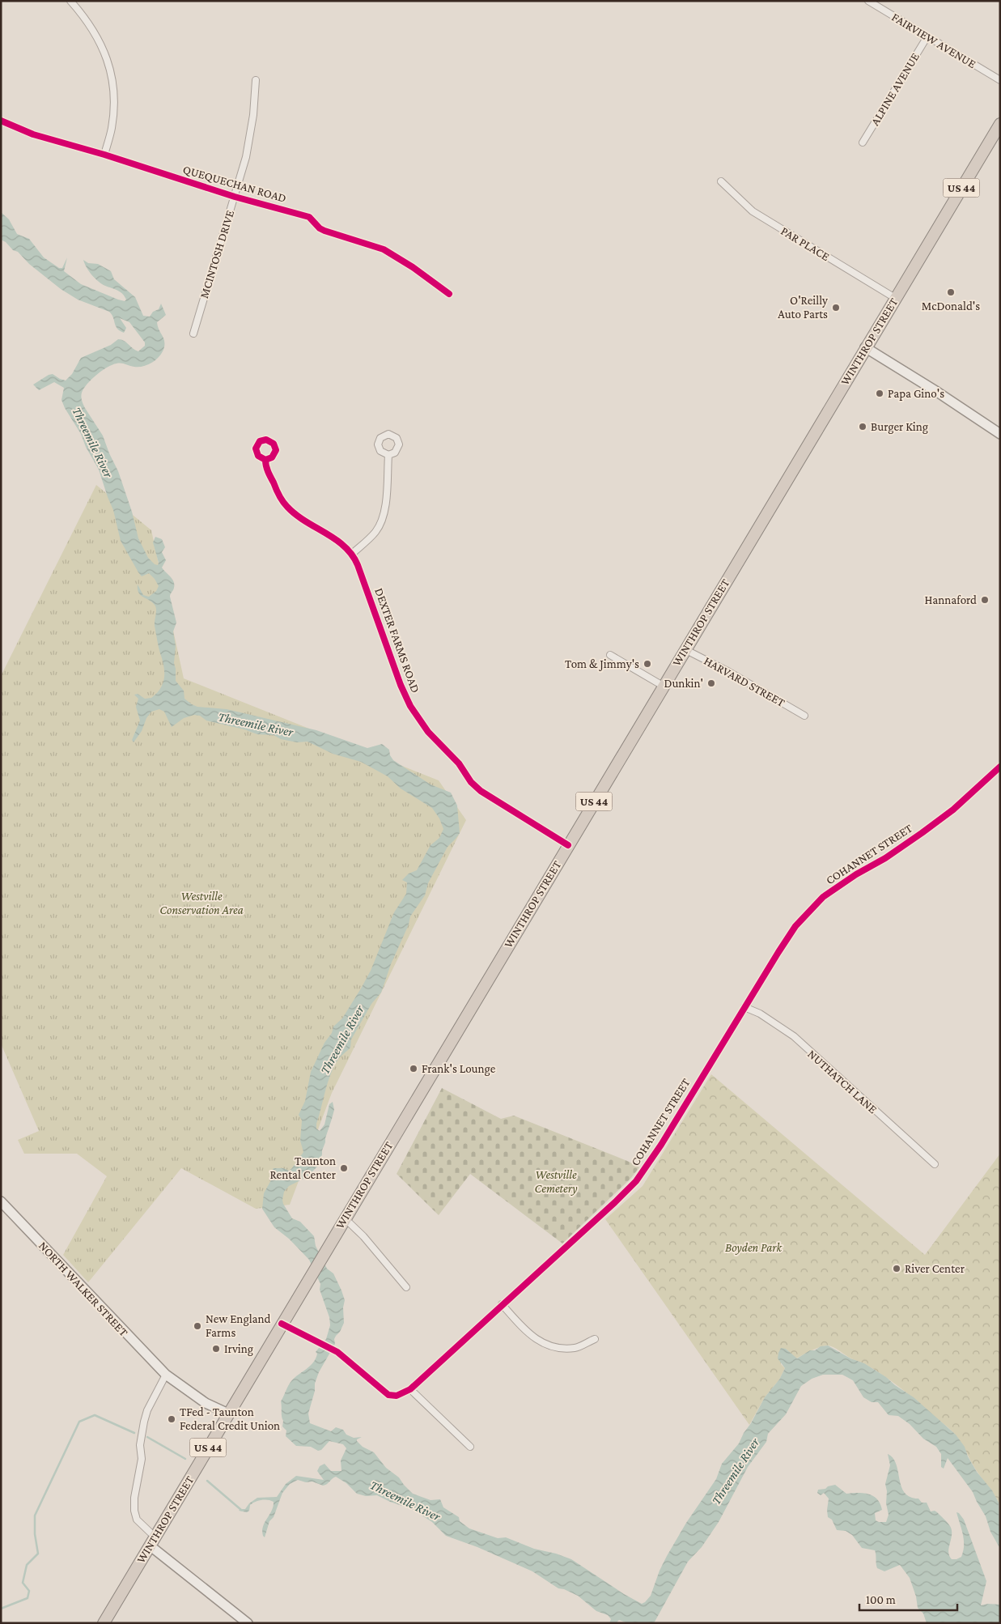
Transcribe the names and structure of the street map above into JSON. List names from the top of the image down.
{
  "streets": {
    "highway": ["US 44", "WINTHROP STREET"],
    "main road": ["NORTH WALKER STREET"],
    "street": [
      "FAIRVIEW AVENUE",
      "ALPINE AVENUE",
      "QUEQUECHAN ROAD",
      "PAR PLACE",
      "MCINTOSH DRIVE",
      "DEXTER FARMS ROAD",
      "HARVARD STREET",
      "COHANNET STREET",
      "NUTHATCH LANE"
    ]
  },
  "crossings": [
    ["FAIRVIEW AVENUE", "ALPINE AVENUE"],
    ["QUEQUECHAN ROAD", "MCINTOSH DRIVE"],
    ["PAR PLACE", "WINTHROP STREET"],
    ["WINTHROP STREET", "DEXTER FARMS ROAD"],
    ["WINTHROP STREET", "HARVARD STREET"],
    ["WINTHROP STREET", "COHANNET STREET"],
    ["WINTHROP STREET", "NORTH WALKER STREET"],
    ["COHANNET STREET", "NUTHATCH LANE"]
  ],
  "water": ["Threemile River"],
  "parks": ["Westville Conservation Area", "Westville Cemetery", "Boyden Park"],
  "places": [
    "McDonald's",
    "O'Reilly Auto Parts",
    "Papa Gino's",
    "Burger King",
    "Hannaford",
    "Tom & Jimmy's",
    "Dunkin'",
    "Frank's Lounge",
    "Taunton Rental Center",
    "River Center",
    "New England Farms",
    "Irving",
    "TFed - Taunton Federal Credit Union"
  ],
  "scale_bar": "100 m"
}
